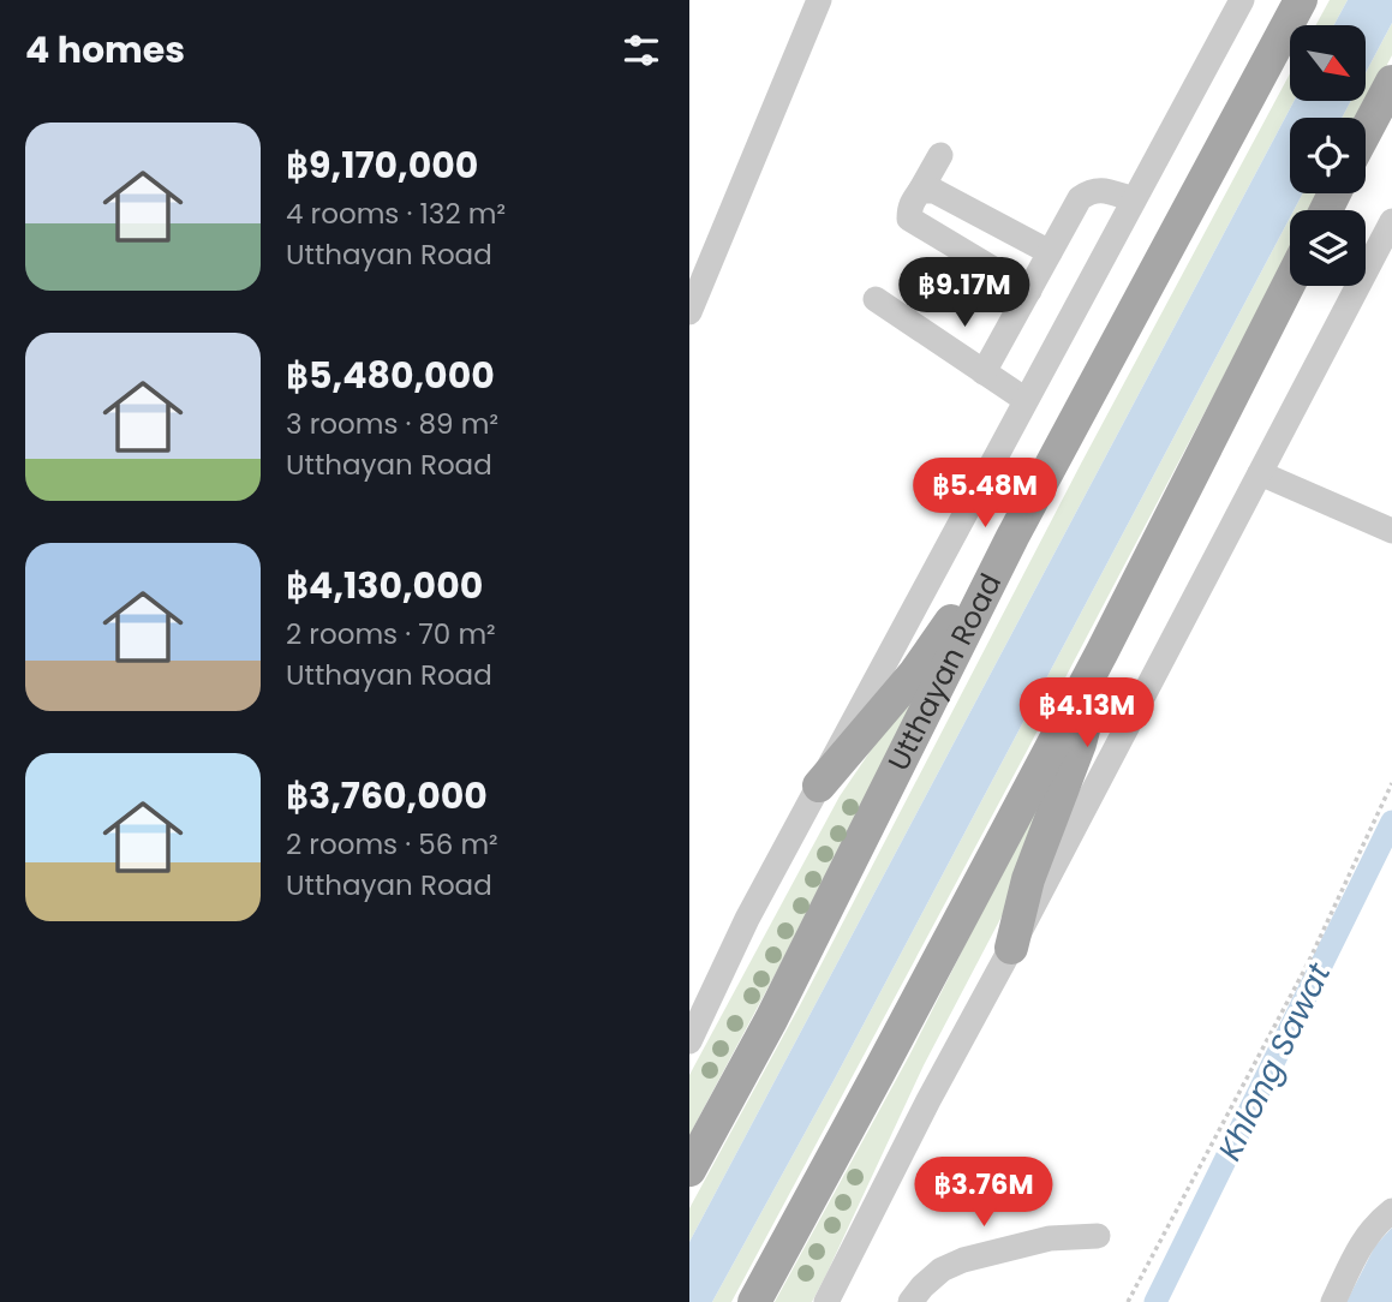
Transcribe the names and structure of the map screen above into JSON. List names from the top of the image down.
{
  "streets": {
    "main road": ["Utthayan Road"]
  },
  "water": ["Khlong Sawat"],
  "north": "bottom right",
  "page": {
    "heading": "4 homes",
    "list": [
      {
        "name": "฿9,170,000",
        "note": "4 rooms · 132 m² · Utthayan Road"
      },
      {
        "name": "฿5,480,000",
        "note": "3 rooms · 89 m² · Utthayan Road"
      },
      {
        "name": "฿4,130,000",
        "note": "2 rooms · 70 m² · Utthayan Road"
      },
      {
        "name": "฿3,760,000",
        "note": "2 rooms · 56 m² · Utthayan Road"
      }
    ],
    "price": [
      "฿9.17M",
      "฿5.48M",
      "฿4.13M",
      "฿3.76M"
    ]
  }
}
